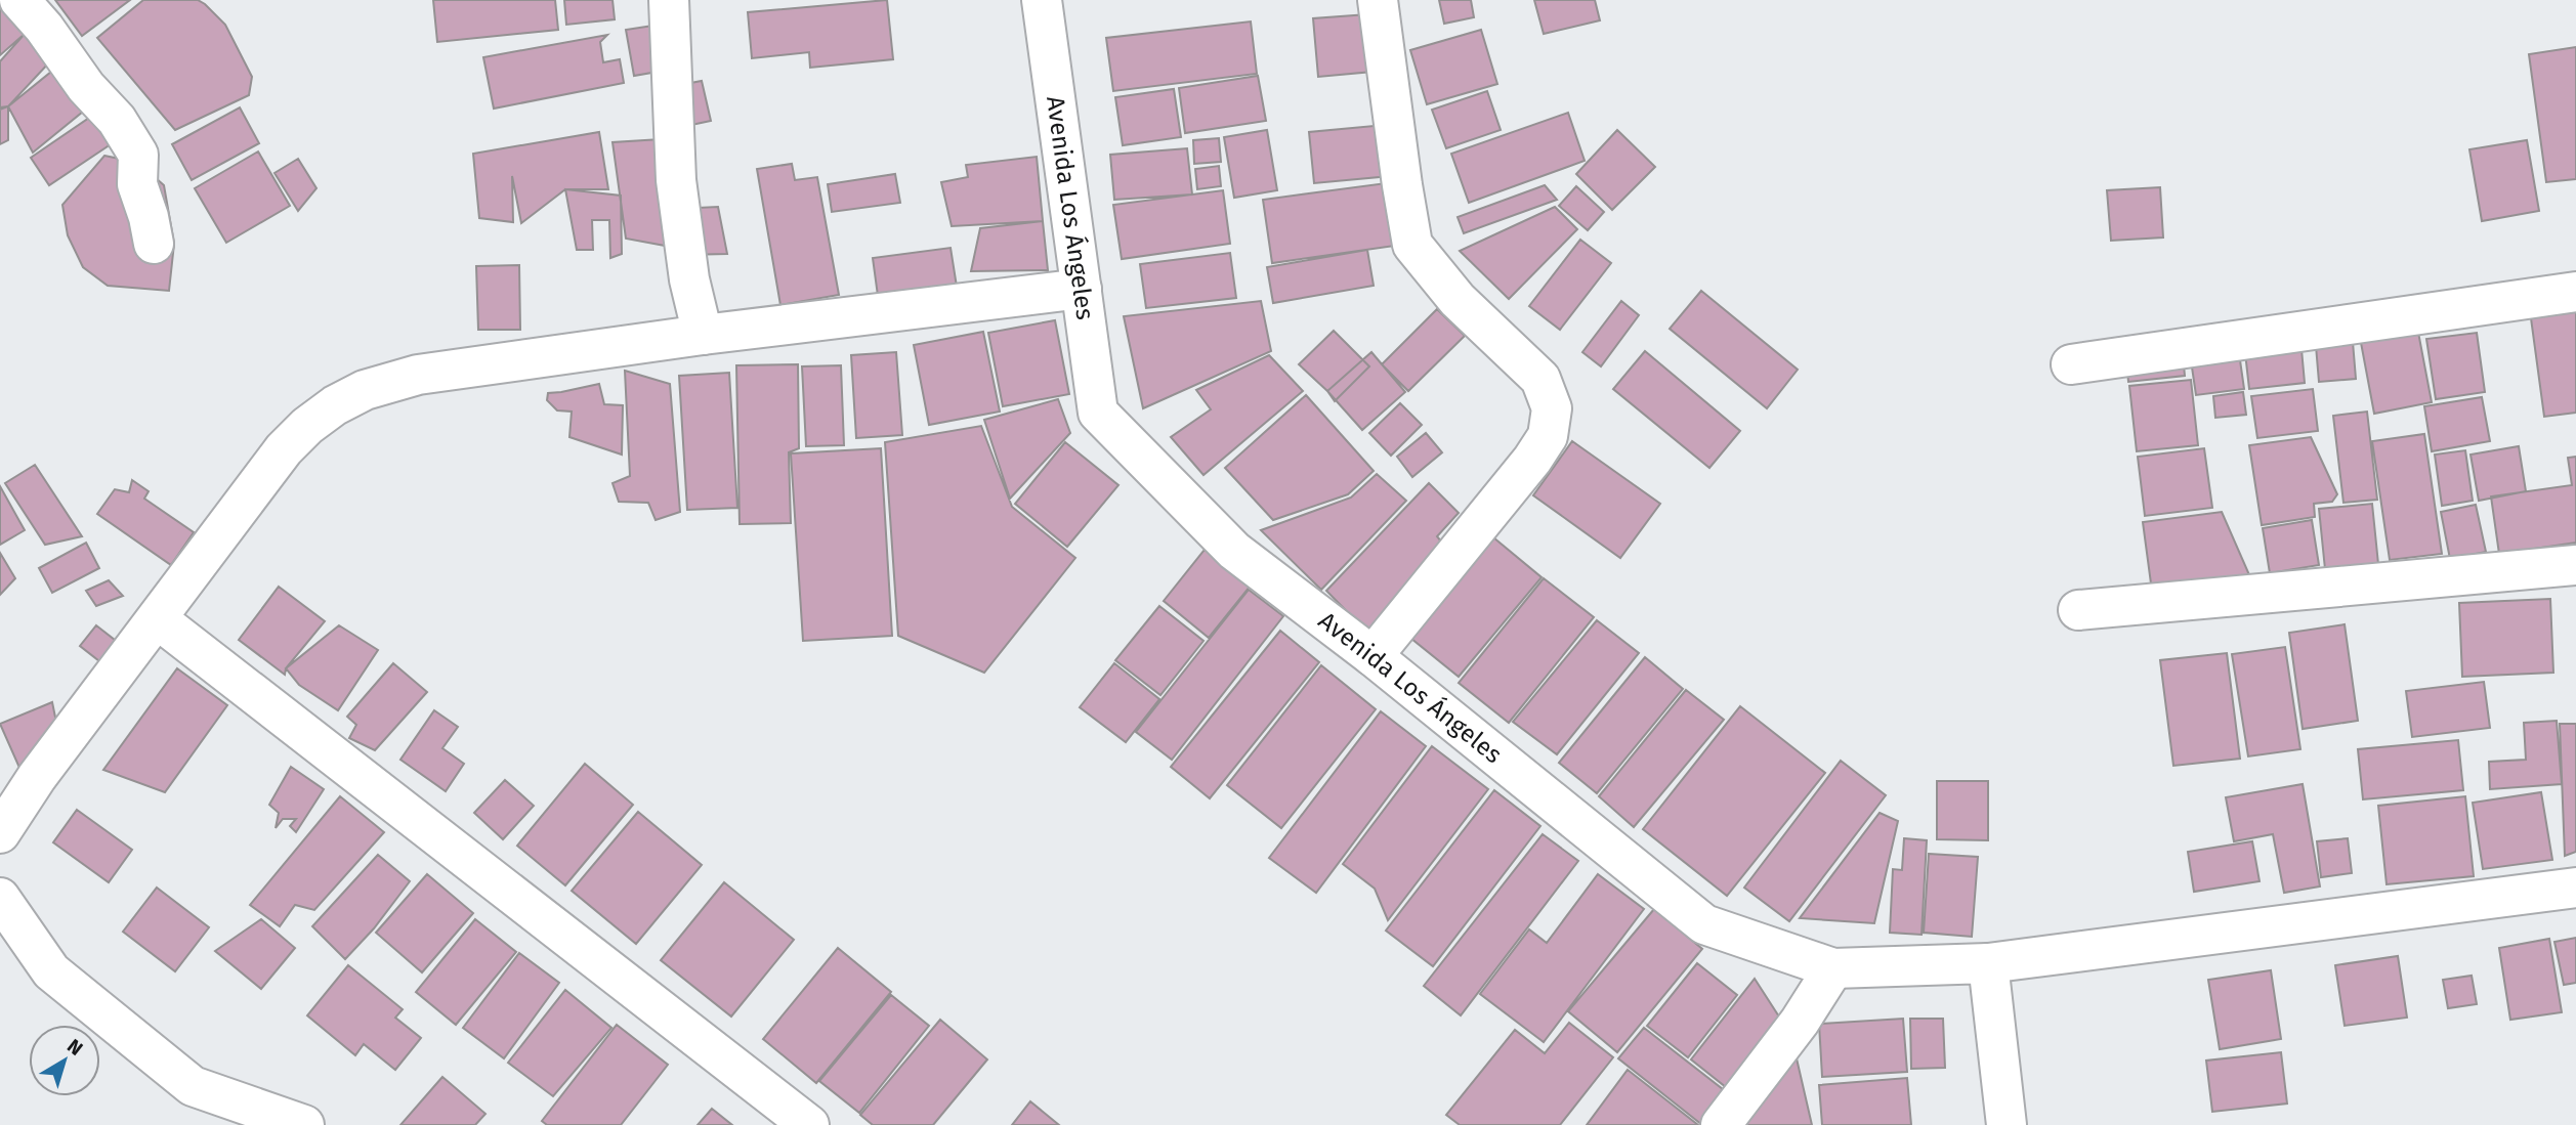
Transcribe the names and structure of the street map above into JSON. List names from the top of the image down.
{
  "streets": {
    "street": ["Avenida Los Ángeles"]
  },
  "north": "top right"
}
